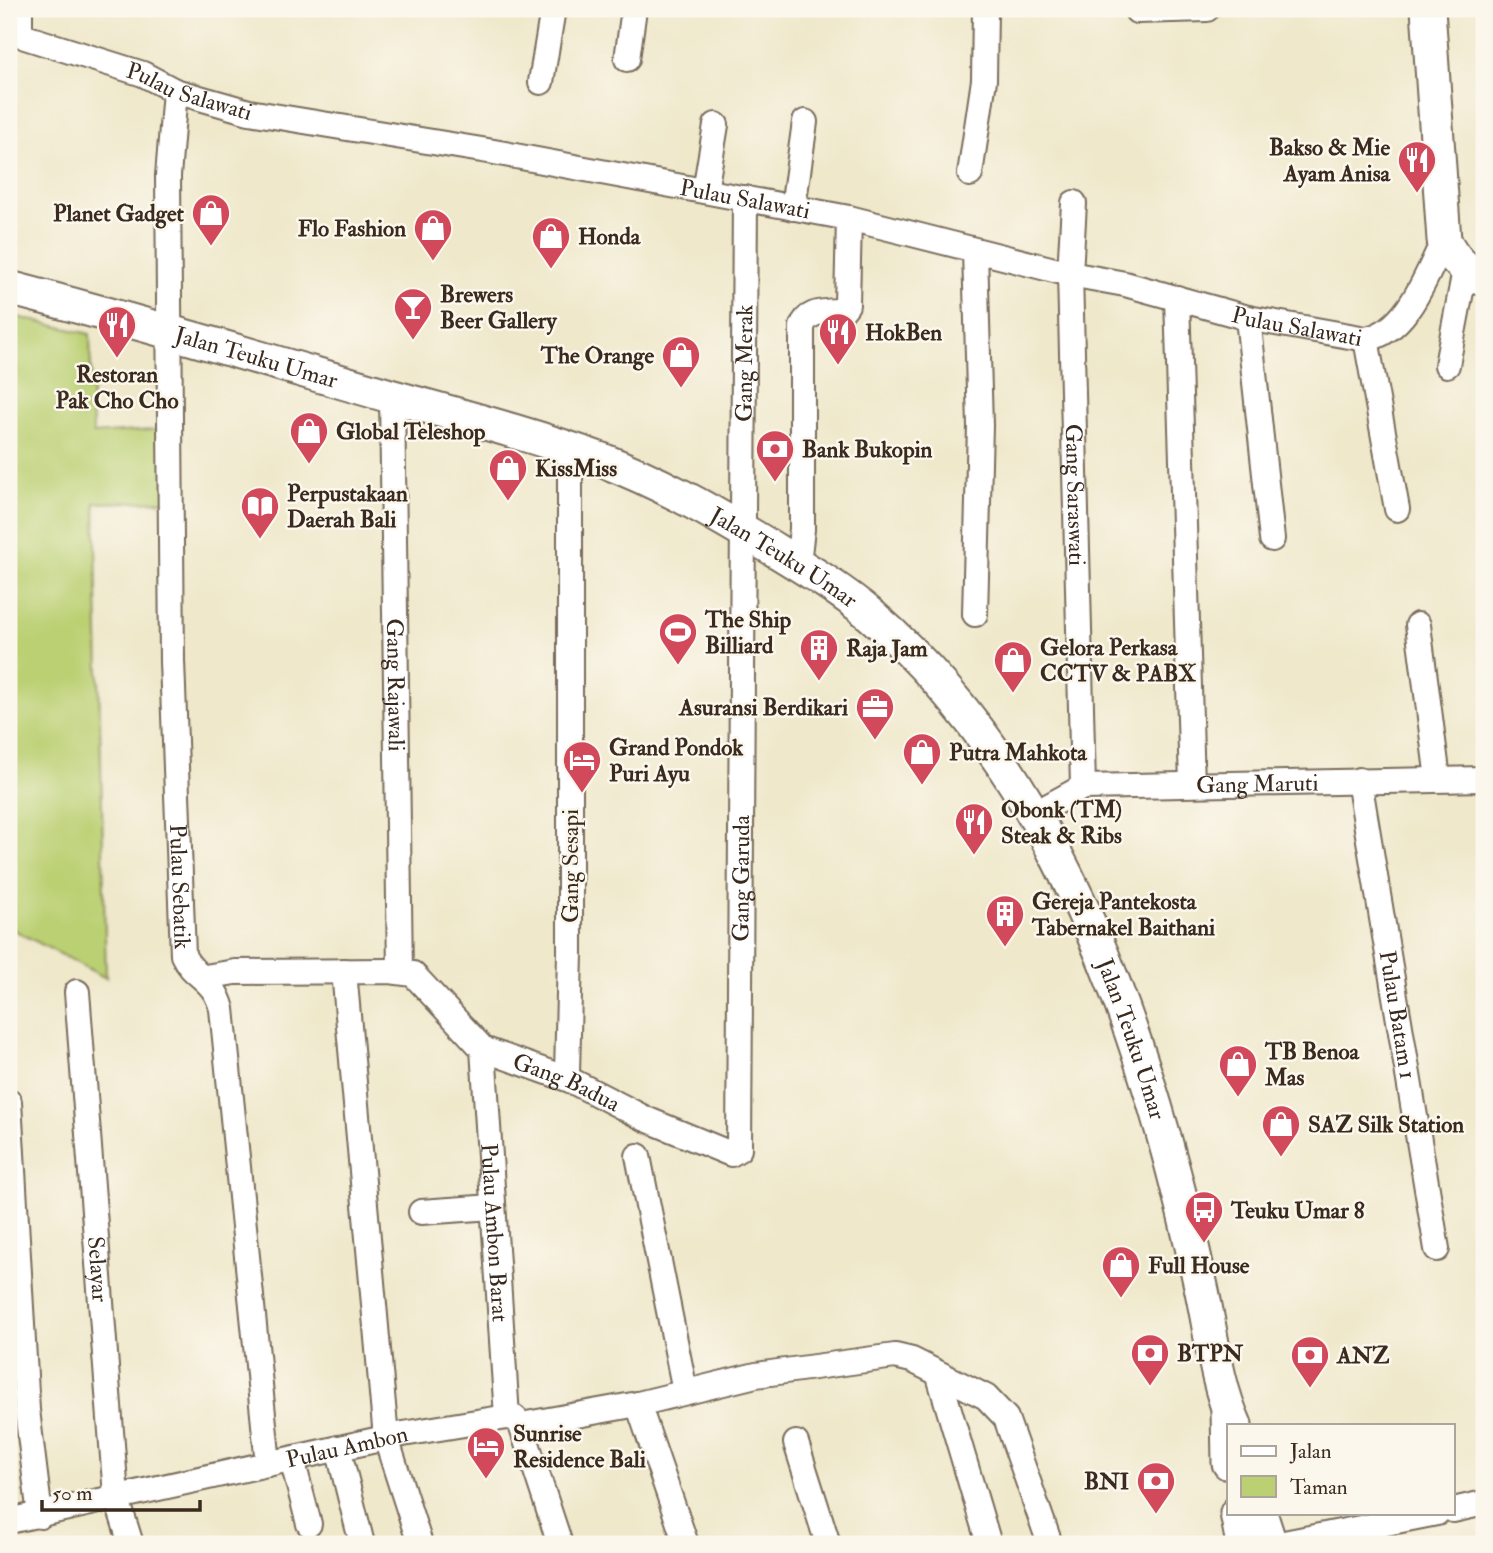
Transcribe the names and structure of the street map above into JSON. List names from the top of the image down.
{
  "streets": {
    "main road": ["Jalan Teuku Umar"],
    "street": [
      "Pulau Salawati",
      "Gang Merak",
      "Gang Saraswati",
      "Gang Rajawali",
      "Gang Maruti",
      "Gang Sesapi",
      "Gang Garuda",
      "Pulau Sebatik",
      "Pulau Batam 1",
      "Gang Badua",
      "Pulau Ambon Barat",
      "Selayar",
      "Pulau Ambon"
    ]
  },
  "crossings": [
    ["Pulau Salawati", "Gang Merak"],
    ["Pulau Salawati", "Gang Saraswati"],
    ["Pulau Salawati", "Pulau Sebatik"],
    ["Jalan Teuku Umar", "Gang Merak"],
    ["Jalan Teuku Umar", "Gang Rajawali"],
    ["Jalan Teuku Umar", "Gang Maruti"],
    ["Jalan Teuku Umar", "Gang Sesapi"],
    ["Jalan Teuku Umar", "Gang Garuda"],
    ["Jalan Teuku Umar", "Pulau Sebatik"],
    ["Gang Merak", "Gang Garuda"],
    ["Gang Saraswati", "Gang Maruti"],
    ["Gang Maruti", "Pulau Batam 1"],
    ["Gang Garuda", "Gang Badua"],
    ["Pulau Sebatik", "Pulau Ambon"],
    ["Gang Badua", "Pulau Ambon Barat"],
    ["Pulau Ambon Barat", "Pulau Ambon"],
    ["Selayar", "Pulau Ambon"]
  ],
  "places": {
    "restaurant": [
      "Bakso & Mie Ayam Anisa",
      "Restoran Pak Cho Cho",
      "HokBen",
      "Obonk (TM) Steak & Ribs"
    ],
    "shop": [
      "Planet Gadget",
      "Flo Fashion",
      "Honda",
      "The Orange",
      "Global Teleshop",
      "KissMiss",
      "Gelora Perkasa CCTV & PABX",
      "Putra Mahkota",
      "TB Benoa Mas",
      "SAZ Silk Station",
      "Full House"
    ],
    "bar": ["Brewers Beer Gallery"],
    "bank": [
      "Bank Bukopin",
      "BTPN",
      "ANZ",
      "BNI"
    ],
    "library": ["Perpustakaan Daerah Bali"],
    "sports": ["The Ship Billiard"],
    "building": ["Raja Jam", "Gereja Pantekosta Tabernakel Baithani"],
    "office": ["Asuransi Berdikari"],
    "hotel": ["Grand Pondok Puri Ayu", "Sunrise Residence Bali"],
    "bus stop": ["Teuku Umar 8"]
  },
  "legend": ["Jalan", "Taman"],
  "scale_bar": "50 m"
}
